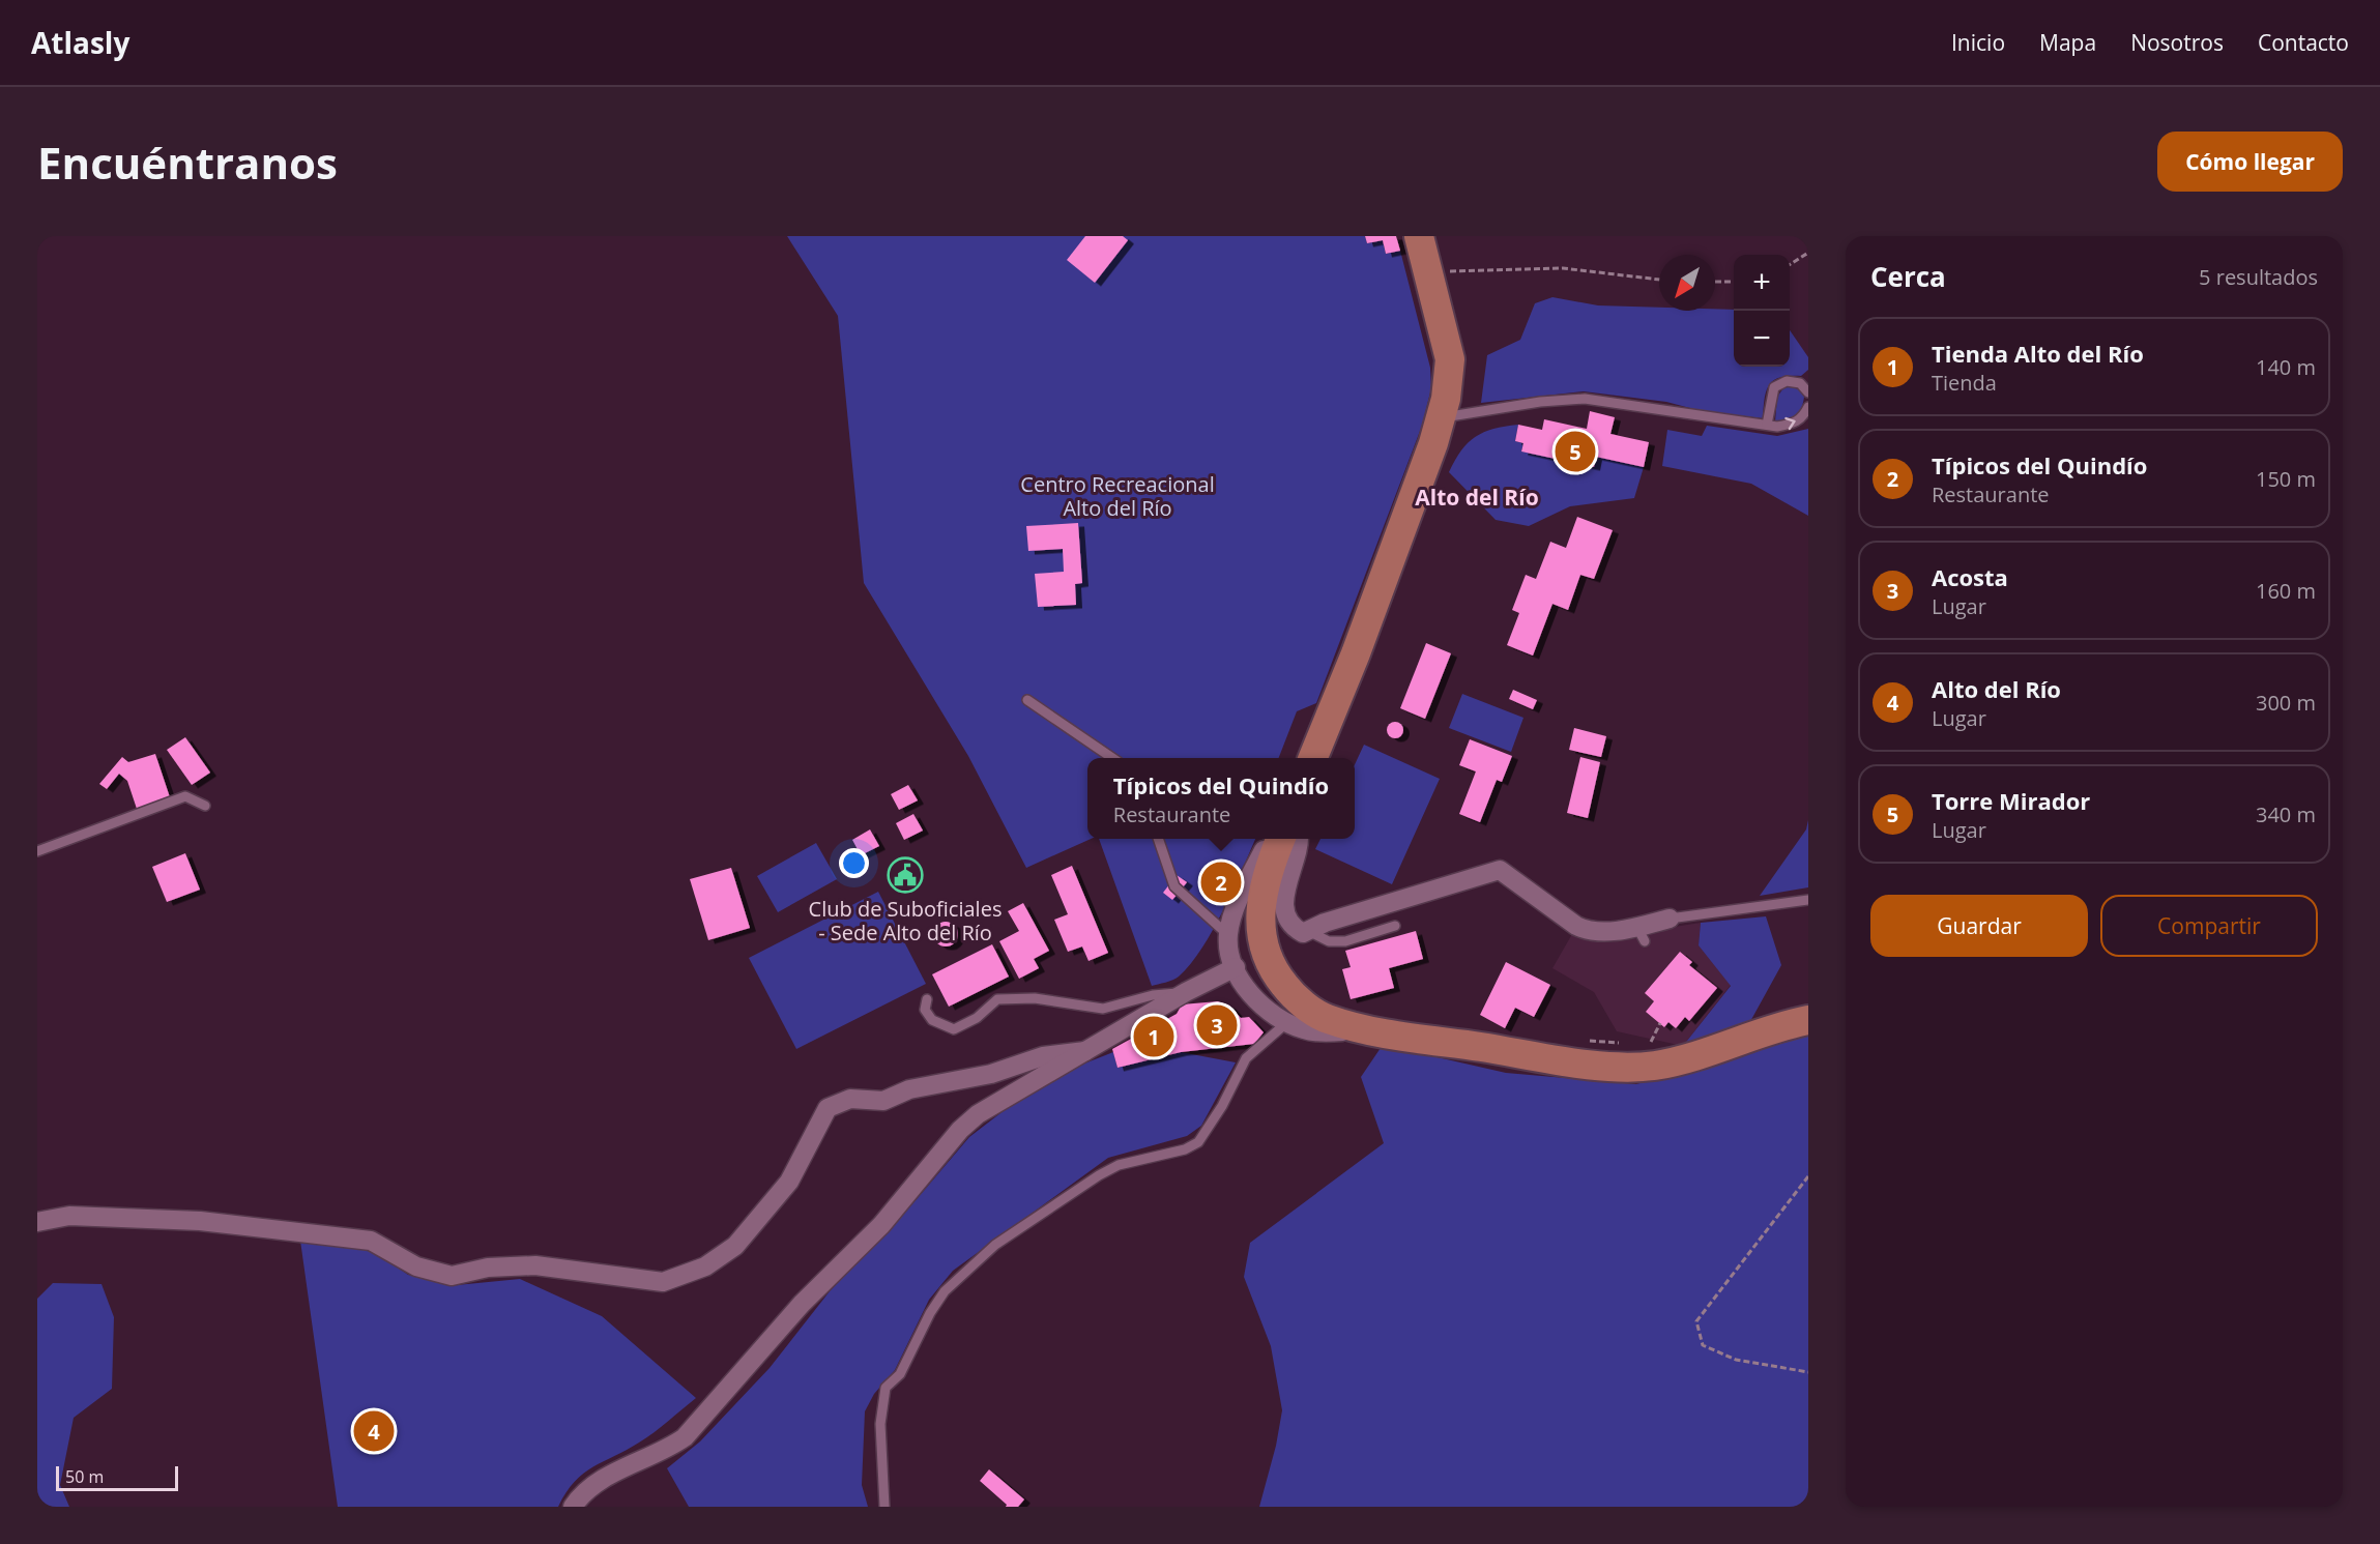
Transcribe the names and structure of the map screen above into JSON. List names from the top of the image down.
{
  "districts": ["Alto del Río"],
  "parks": ["Centro Recreacional Alto del Río"],
  "places": {
    "public building": ["Club de Suboficiales - Sede Alto del Río"]
  },
  "scale_bar": "50 m",
  "north": "bottom left",
  "page": {
    "header": "Atlasly",
    "nav": [
      "Inicio",
      "Mapa",
      "Nosotros",
      "Contacto"
    ],
    "buttons": [
      "Cómo llegar",
      ["Guardar", "Compartir"]
    ],
    "title": "Encuéntranos",
    "heading": ["Cerca", "5 resultados"],
    "map_buttons": ["+", "−"],
    "list": [
      {
        "mark": "1",
        "name": "Tienda Alto del Río",
        "note": "Tienda",
        "value": "140 m"
      },
      {
        "mark": "2",
        "name": "Típicos del Quindío",
        "note": "Restaurante",
        "value": "150 m"
      },
      {
        "mark": "3",
        "name": "Acosta",
        "note": "Lugar",
        "value": "160 m"
      },
      {
        "mark": "4",
        "name": "Alto del Río",
        "note": "Lugar",
        "value": "300 m"
      },
      {
        "mark": "5",
        "name": "Torre Mirador",
        "note": "Lugar",
        "value": "340 m"
      }
    ],
    "pins": [
      "5",
      "2",
      "3",
      "1",
      "4"
    ],
    "popup": ["Típicos del Quindío", "Restaurante"],
    "scale": "50 m"
  }
}
